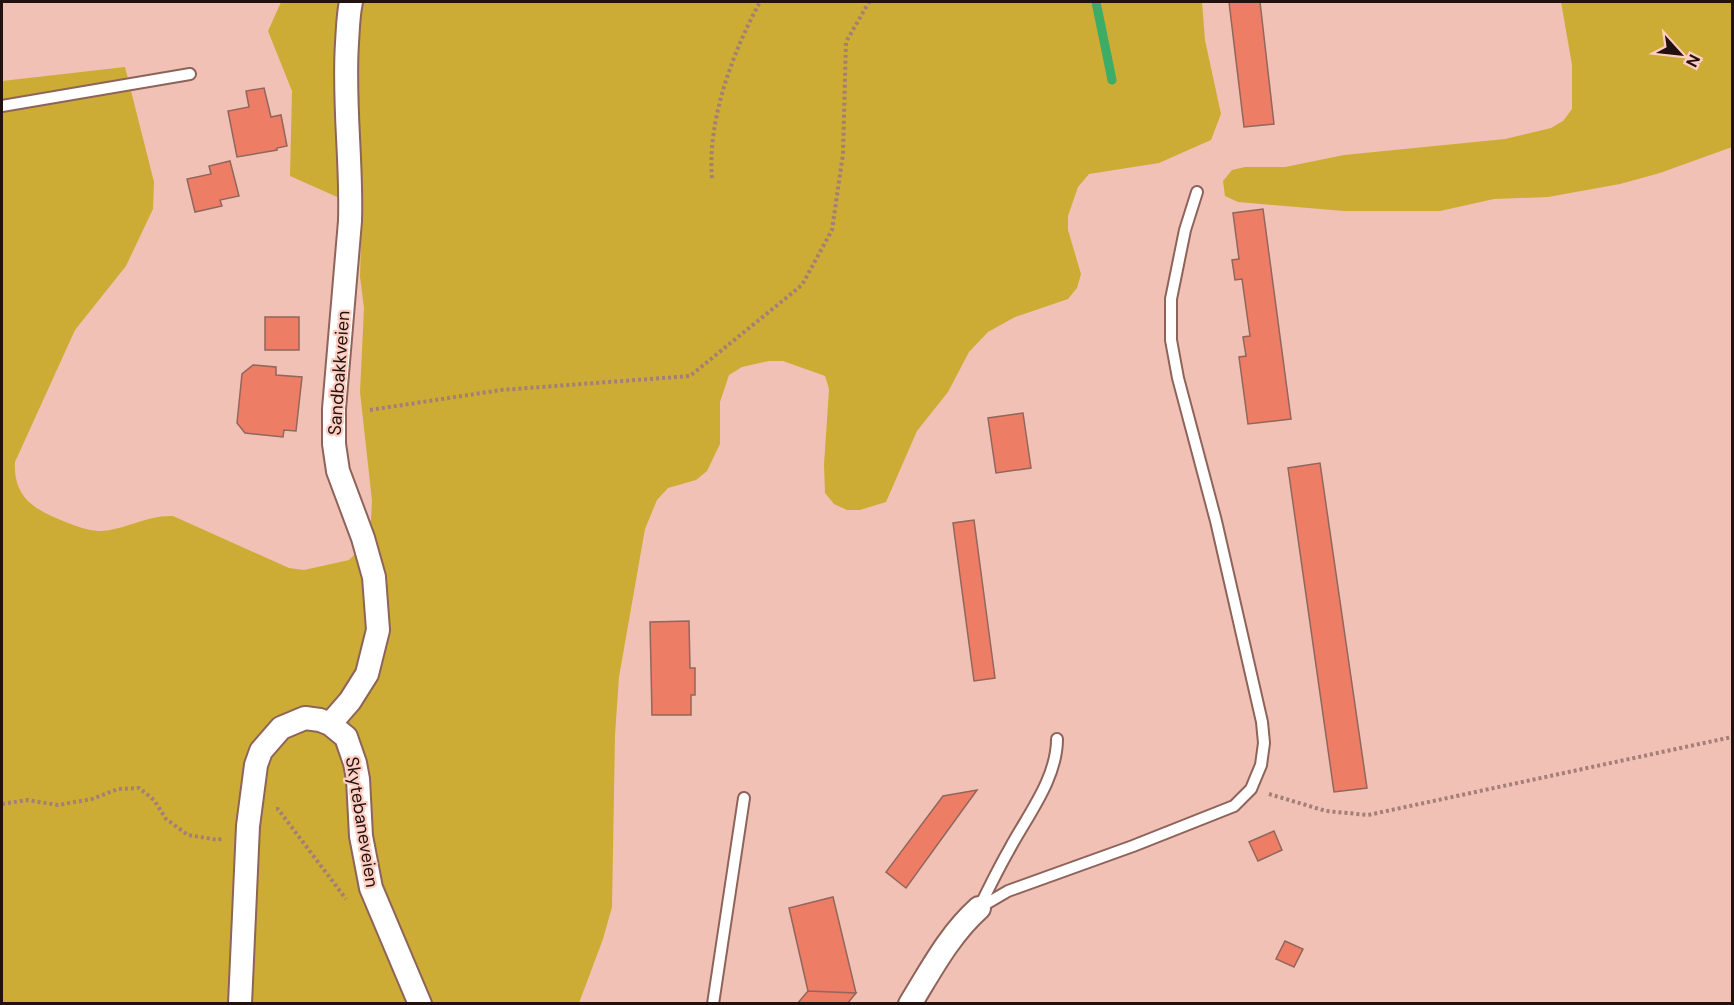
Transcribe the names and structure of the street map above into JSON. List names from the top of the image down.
{
  "streets": {
    "street": ["Sandbakkveien", "Skytebaneveien"]
  },
  "crossings": [
    ["Sandbakkveien", "Skytebaneveien"]
  ],
  "north": "bottom right"
}
